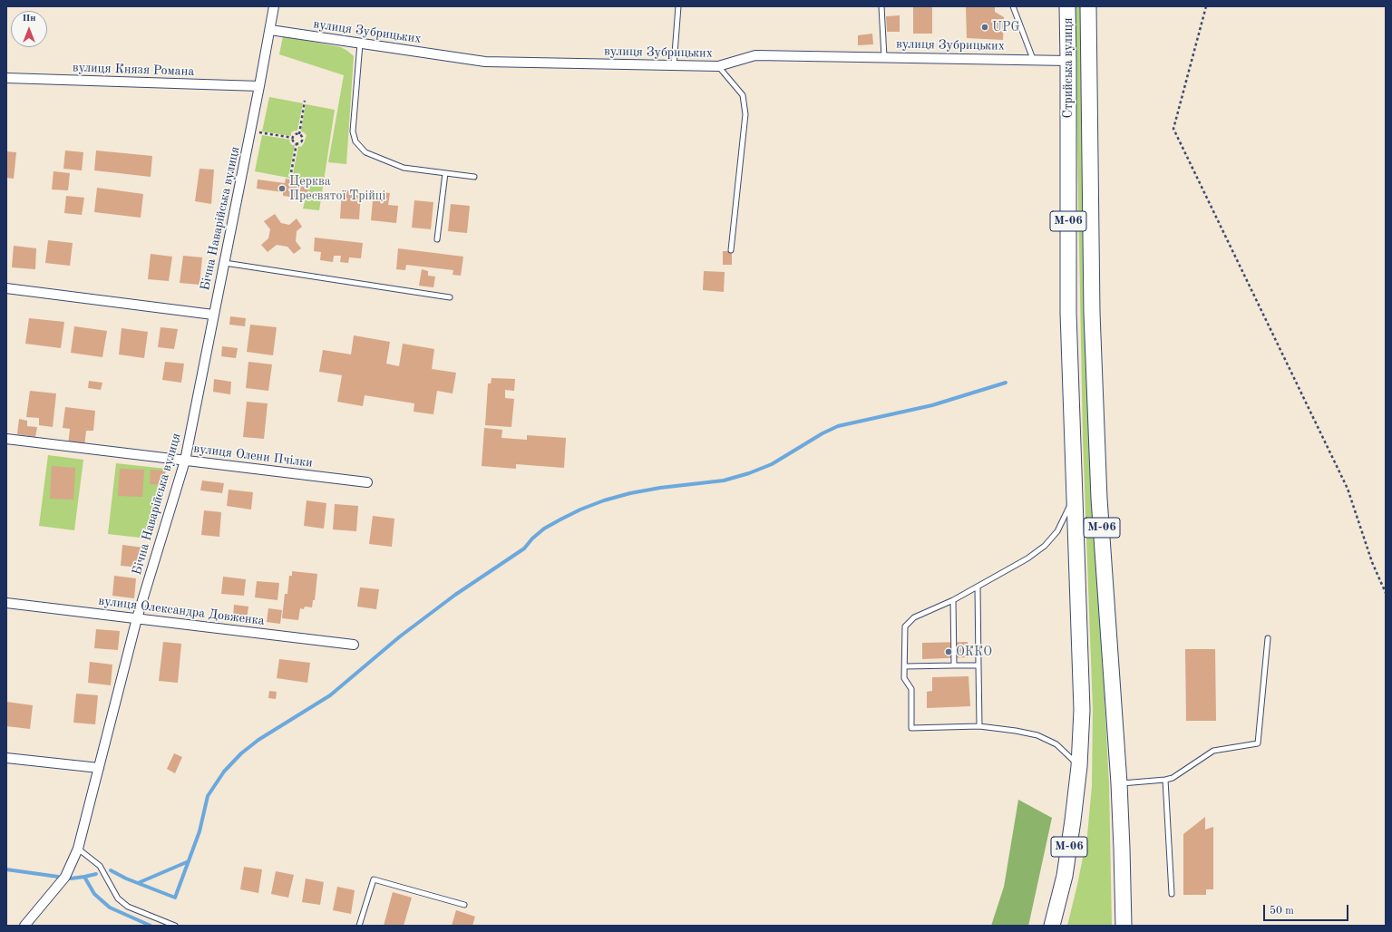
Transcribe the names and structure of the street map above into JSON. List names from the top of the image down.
{
  "streets": {
    "highway": ["Стрийська вулиця", "М-06"],
    "street": [
      "вулиця Зубрицьких",
      "вулиця Князя Романа",
      "Бічна Наварійська вулиця",
      "вулиця Олени Пчілки",
      "вулиця Олександра Довженка"
    ]
  },
  "crossings": [
    ["вулиця Зубрицьких", "Стрийська вулиця"],
    ["вулиця Зубрицьких", "Бічна Наварійська вулиця"],
    ["Стрийська вулиця", "М-06"],
    ["вулиця Князя Романа", "Бічна Наварійська вулиця"],
    ["Бічна Наварійська вулиця", "вулиця Олени Пчілки"],
    ["Бічна Наварійська вулиця", "вулиця Олександра Довженка"]
  ],
  "places": ["UPG", "Церква Пресвятої Трійці", "ОККО"],
  "scale_bar": "50 m",
  "north": "top"
}
